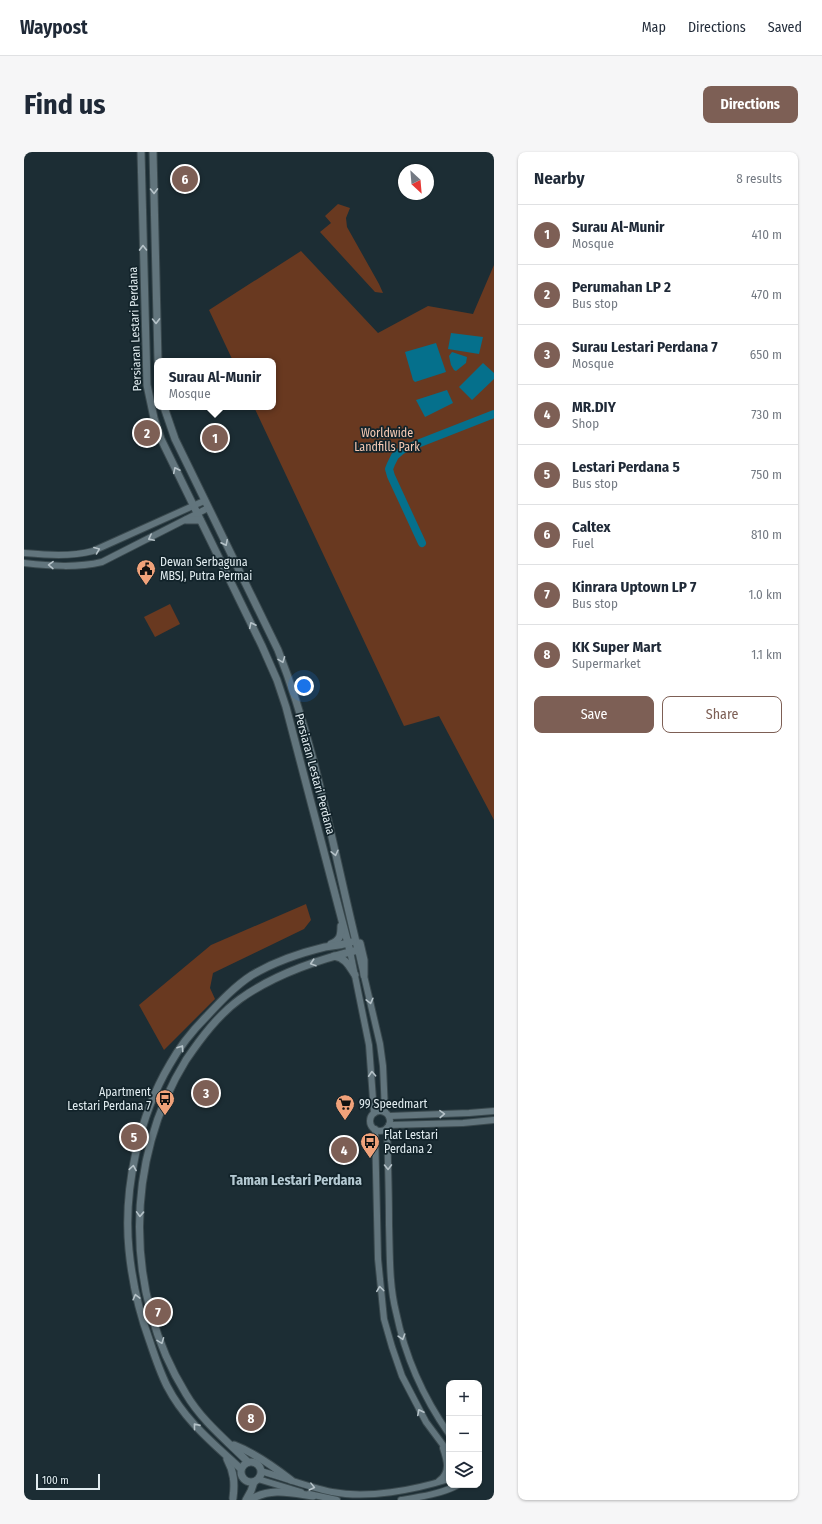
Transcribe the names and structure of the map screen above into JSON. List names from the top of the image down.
{
  "streets": {
    "main road": ["Persiaran Lestari Perdana"]
  },
  "districts": ["Taman Lestari Perdana"],
  "parks": ["Worldwide Landfills Park"],
  "places": {
    "public building": ["Dewan Serbaguna MBSJ, Putra Permai"],
    "bus stop": ["Apartment Lestari Perdana 7", "Flat Lestari Perdana 2"],
    "supermarket": ["99 Speedmart"]
  },
  "scale_bar": "100 m",
  "north": "bottom right",
  "page": {
    "header": "Waypost",
    "nav": ["Map", "Directions", "Saved"],
    "buttons": [
      "Directions",
      ["Save", "Share"]
    ],
    "title": "Find us",
    "heading": ["Nearby", "8 results"],
    "pins": [
      "6",
      "2",
      "1",
      "3",
      "5",
      "4",
      "7",
      "8"
    ],
    "list": [
      {
        "mark": "1",
        "name": "Surau Al-Munir",
        "note": "Mosque",
        "value": "410 m"
      },
      {
        "mark": "2",
        "name": "Perumahan LP 2",
        "note": "Bus stop",
        "value": "470 m"
      },
      {
        "mark": "3",
        "name": "Surau Lestari Perdana 7",
        "note": "Mosque",
        "value": "650 m"
      },
      {
        "mark": "4",
        "name": "MR.DIY",
        "note": "Shop",
        "value": "730 m"
      },
      {
        "mark": "5",
        "name": "Lestari Perdana 5",
        "note": "Bus stop",
        "value": "750 m"
      },
      {
        "mark": "6",
        "name": "Caltex",
        "note": "Fuel",
        "value": "810 m"
      },
      {
        "mark": "7",
        "name": "Kinrara Uptown LP 7",
        "note": "Bus stop",
        "value": "1.0 km"
      },
      {
        "mark": "8",
        "name": "KK Super Mart",
        "note": "Supermarket",
        "value": "1.1 km"
      }
    ],
    "popup": ["Surau Al-Munir", "Mosque"],
    "map_buttons": ["+", "−"],
    "scale": "100 m"
  }
}
